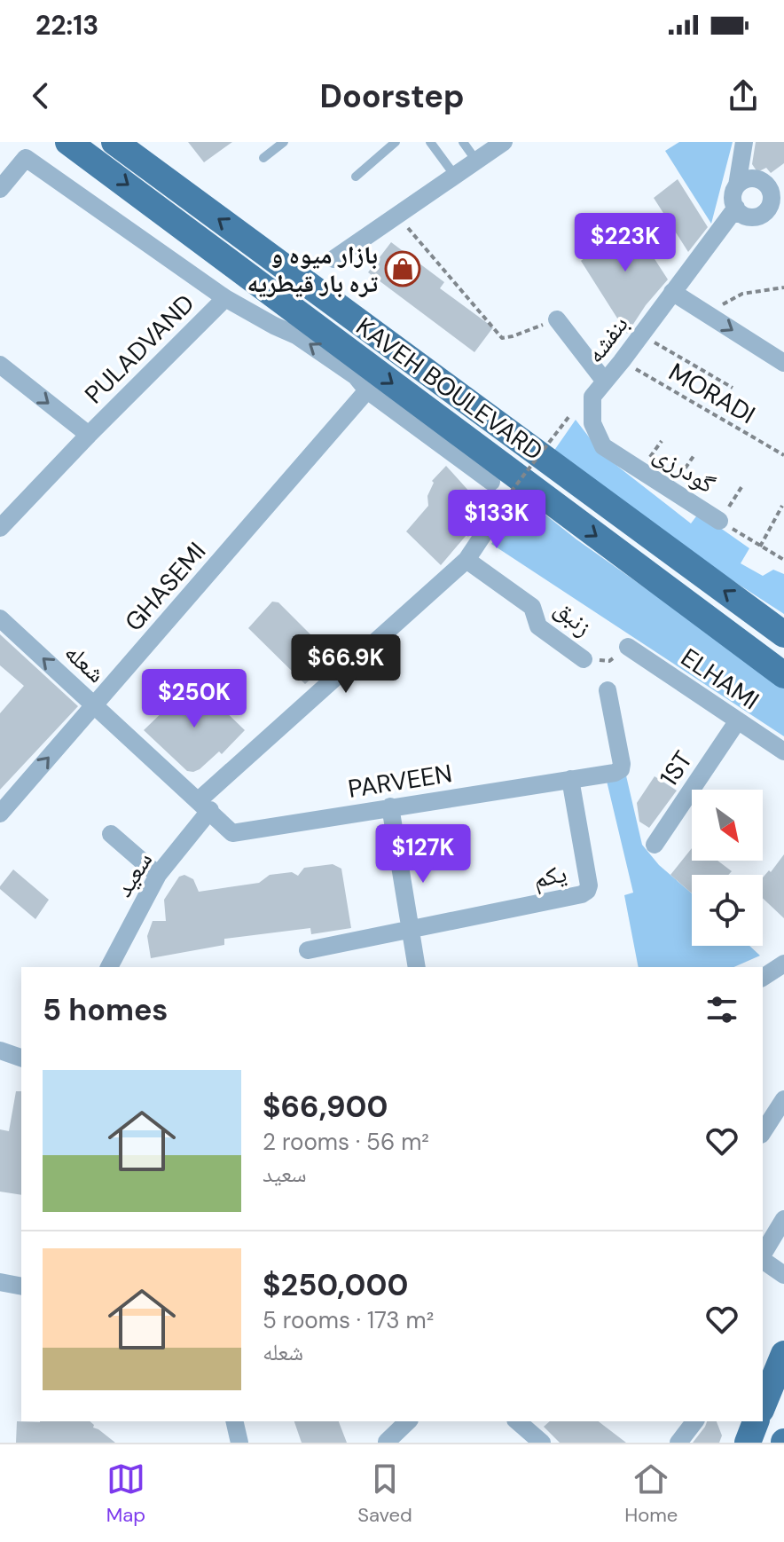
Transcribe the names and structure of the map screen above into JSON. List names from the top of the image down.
{
  "streets": {
    "main road": ["KAVEH BOULEVARD"],
    "street": [
      "بنفشه",
      "PULADVAND",
      "گودرزی",
      "GHASEMI",
      "زنبق",
      "شعله",
      "ELHAMI",
      "1ST",
      "PARVEEN",
      "سعید",
      "یکم"
    ],
    "path": ["MORADI"]
  },
  "crossings": [
    ["بنفشه", "MORADI"],
    ["بنفشه", "گودرزی"],
    ["PULADVAND", "GHASEMI"],
    ["GHASEMI", "شعله"],
    ["زنبق", "سعید"],
    ["شعله", "PARVEEN"],
    ["شعله", "سعید"],
    ["ELHAMI", "1ST"],
    ["PARVEEN", "سعید"],
    ["PARVEEN", "یکم"]
  ],
  "one_way": ["شعله"],
  "places": {
    "shop": ["بازار میوه و تره بار قیطریه"]
  },
  "north": "bottom right",
  "page": {
    "status": "22:13",
    "header": "Doorstep",
    "price": [
      "$223K",
      "$133K",
      "$66.9K",
      "$250K",
      "$127K"
    ],
    "heading": "5 homes",
    "list": [
      {
        "name": "$66,900",
        "note": "2 rooms · 56 m² · سعید"
      },
      {
        "name": "$250,000",
        "note": "5 rooms · 173 m² · شعله"
      }
    ],
    "tabs": ["Map", "Saved", "Home"]
  }
}
